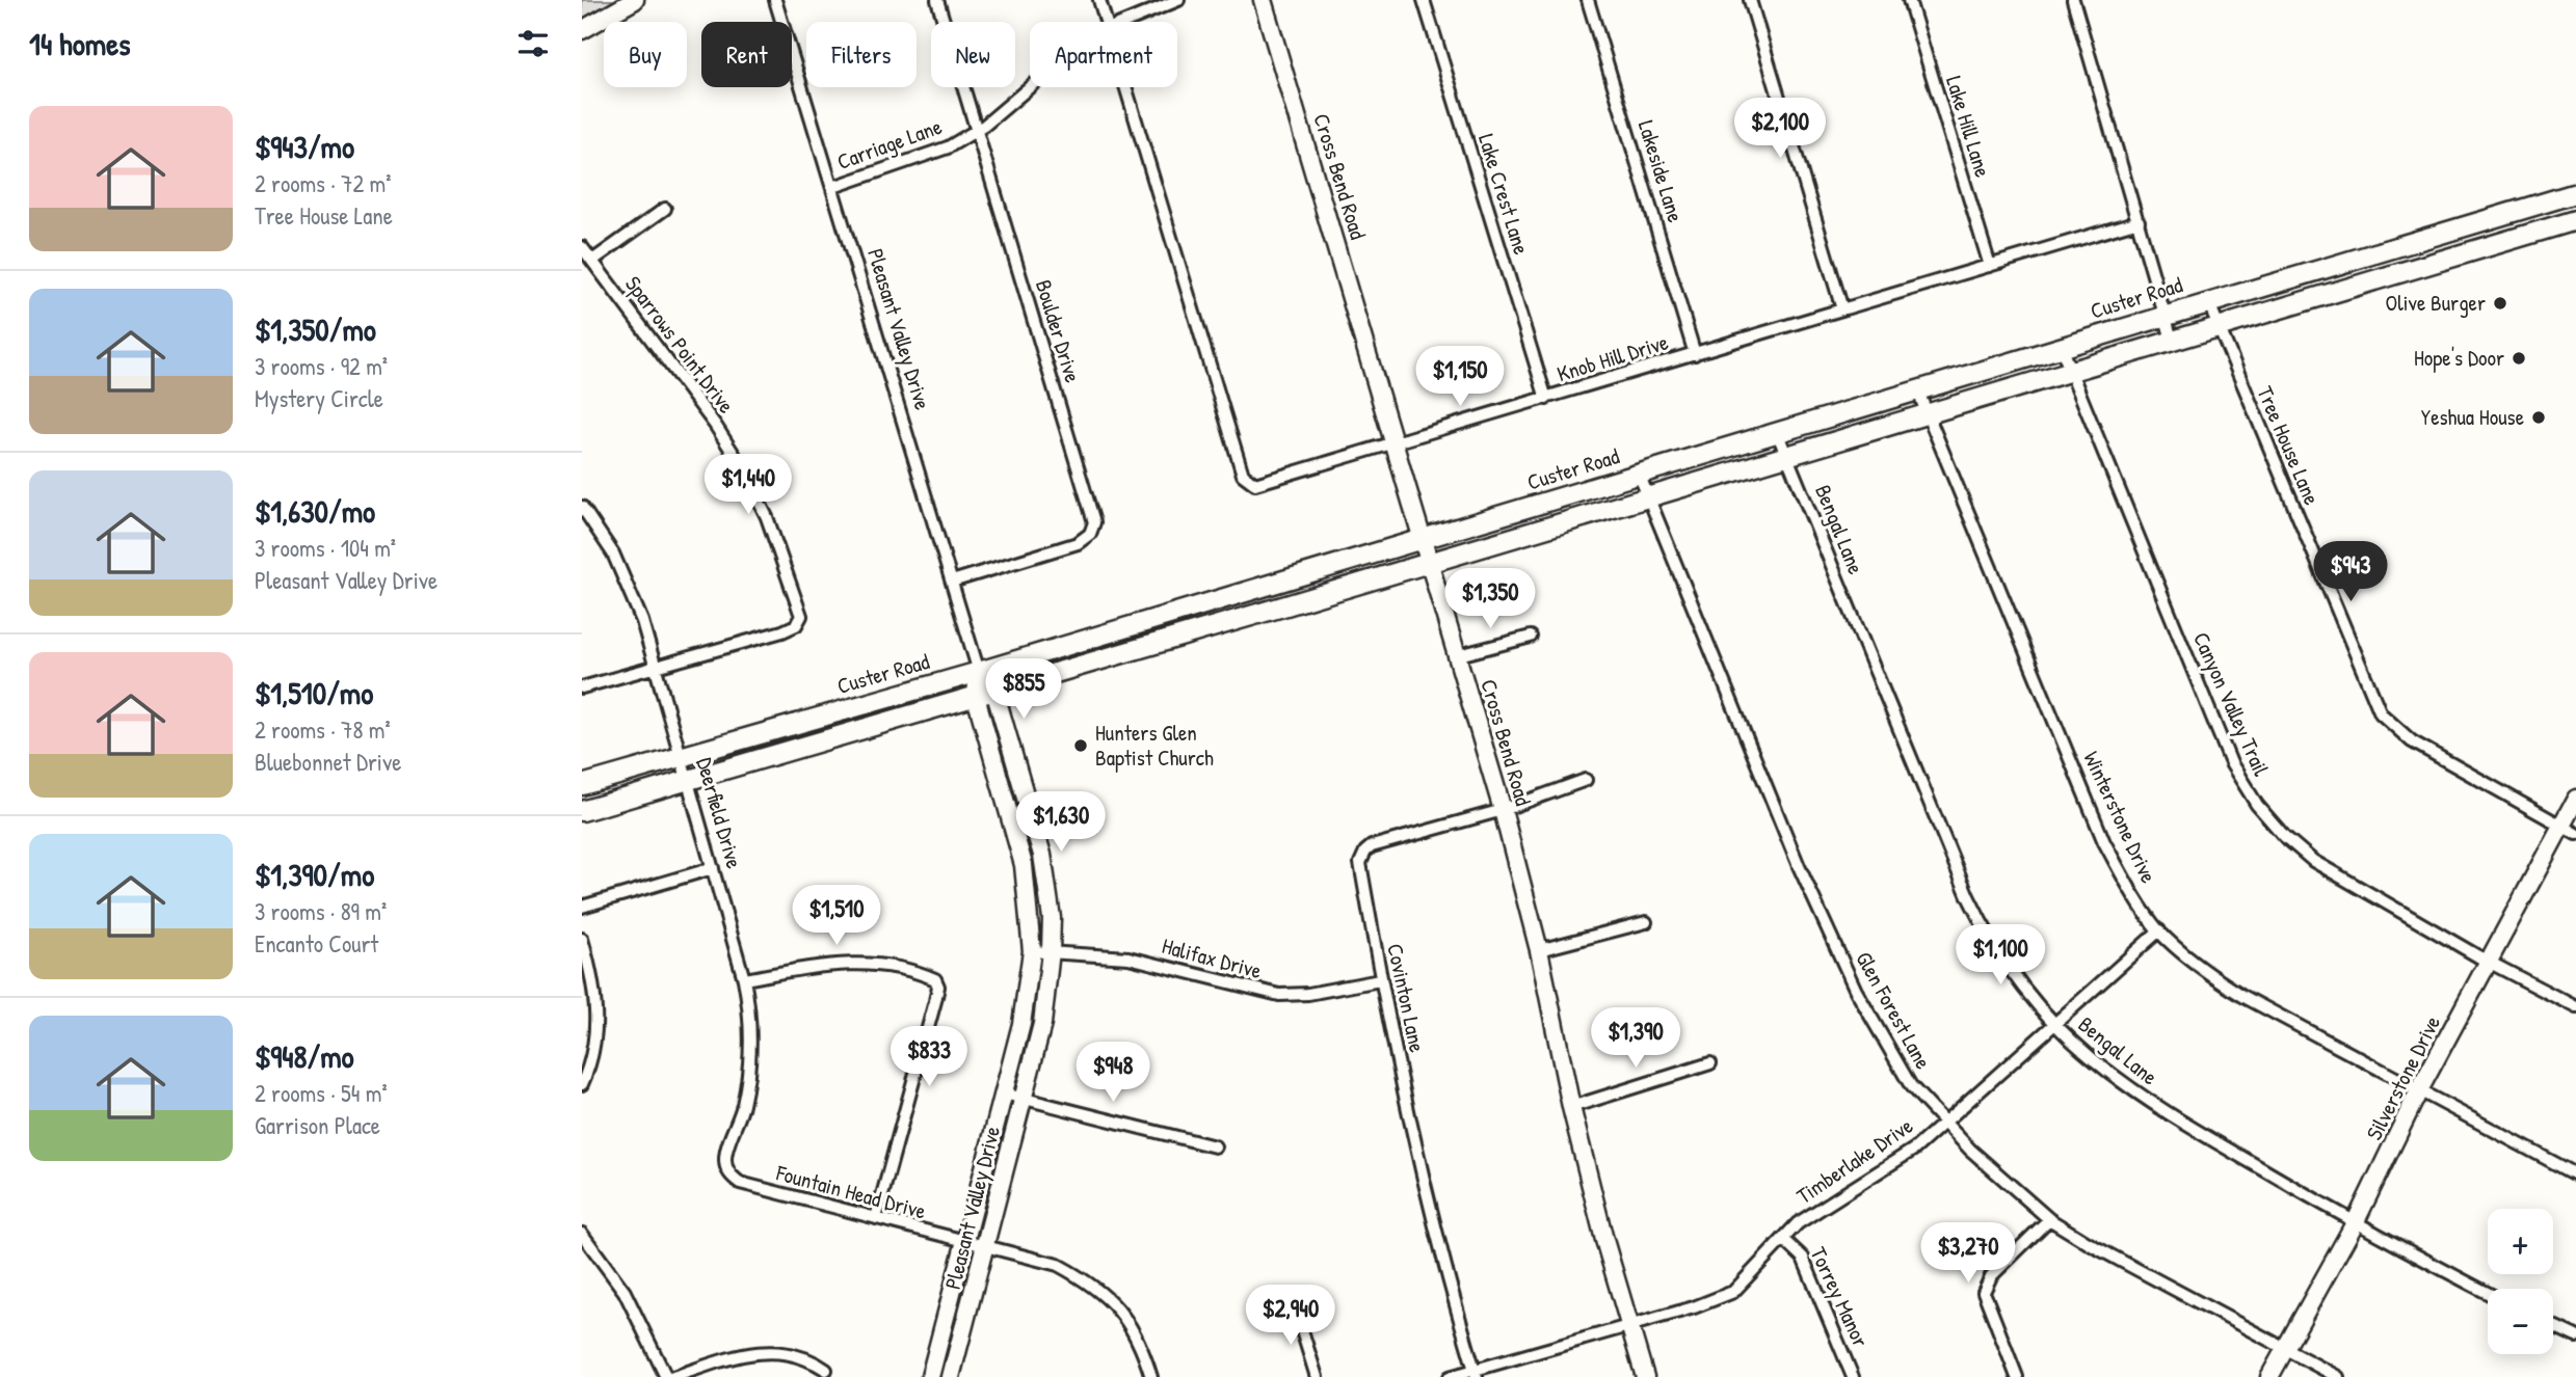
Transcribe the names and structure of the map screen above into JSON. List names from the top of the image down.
{
  "streets": {
    "main road": ["Custer Road"],
    "street": [
      "Lake Hill Lane",
      "Carriage Lane",
      "Lakeside Lane",
      "Cross Bend Road",
      "Lake Crest Lane",
      "Pleasant Valley Drive",
      "Boulder Drive",
      "Sparrows Point Drive",
      "Knob Hill Drive",
      "Tree House Lane",
      "Bengal Lane",
      "Canyon Valley Trail",
      "Deerfield Drive",
      "Winterstone Drive",
      "Halifax Drive",
      "Covinton Lane",
      "Glen Forest Lane",
      "Silverstone Drive",
      "Timberlake Drive",
      "Fountain Head Drive",
      "Torrey Manor"
    ]
  },
  "crossings": [
    ["Lake Hill Lane", "Knob Hill Drive"],
    ["Carriage Lane", "Pleasant Valley Drive"],
    ["Carriage Lane", "Boulder Drive"],
    ["Lakeside Lane", "Knob Hill Drive"],
    ["Cross Bend Road", "Custer Road"],
    ["Cross Bend Road", "Knob Hill Drive"],
    ["Cross Bend Road", "Covinton Lane"],
    ["Cross Bend Road", "Timberlake Drive"],
    ["Lake Crest Lane", "Knob Hill Drive"],
    ["Custer Road", "Pleasant Valley Drive"],
    ["Custer Road", "Tree House Lane"],
    ["Custer Road", "Bengal Lane"],
    ["Custer Road", "Canyon Valley Trail"],
    ["Custer Road", "Deerfield Drive"],
    ["Custer Road", "Winterstone Drive"],
    ["Custer Road", "Glen Forest Lane"],
    ["Pleasant Valley Drive", "Boulder Drive"],
    ["Pleasant Valley Drive", "Halifax Drive"],
    ["Pleasant Valley Drive", "Fountain Head Drive"],
    ["Sparrows Point Drive", "Deerfield Drive"],
    ["Tree House Lane", "Silverstone Drive"],
    ["Bengal Lane", "Silverstone Drive"],
    ["Bengal Lane", "Timberlake Drive"],
    ["Canyon Valley Trail", "Silverstone Drive"],
    ["Deerfield Drive", "Fountain Head Drive"],
    ["Winterstone Drive", "Silverstone Drive"],
    ["Winterstone Drive", "Timberlake Drive"],
    ["Halifax Drive", "Covinton Lane"],
    ["Covinton Lane", "Timberlake Drive"],
    ["Glen Forest Lane", "Silverstone Drive"],
    ["Glen Forest Lane", "Timberlake Drive"],
    ["Timberlake Drive", "Torrey Manor"]
  ],
  "places": [
    "Olive Burger",
    "Hope's Door",
    "Yeshua House",
    "Hunters Glen Baptist Church"
  ],
  "page": {
    "heading": "14 homes",
    "chip": [
      "Buy",
      "Rent",
      "Filters",
      "New",
      "Apartment"
    ],
    "list": [
      {
        "name": "$943/mo",
        "note": "2 rooms · 72 m² · Tree House Lane"
      },
      {
        "name": "$1,350/mo",
        "note": "3 rooms · 92 m² · Mystery Circle"
      },
      {
        "name": "$1,630/mo",
        "note": "3 rooms · 104 m² · Pleasant Valley Drive"
      },
      {
        "name": "$1,510/mo",
        "note": "2 rooms · 78 m² · Bluebonnet Drive"
      },
      {
        "name": "$1,390/mo",
        "note": "3 rooms · 89 m² · Encanto Court"
      },
      {
        "name": "$948/mo",
        "note": "2 rooms · 54 m² · Garrison Place"
      }
    ],
    "price": [
      "$2,100",
      "$1,150",
      "$1,440",
      "$943",
      "$1,350",
      "$855",
      "$1,630",
      "$1,510",
      "$1,100",
      "$1,390",
      "$833",
      "$948",
      "$3,270",
      "$2,940"
    ],
    "map_buttons": ["+", "−"]
  }
}
